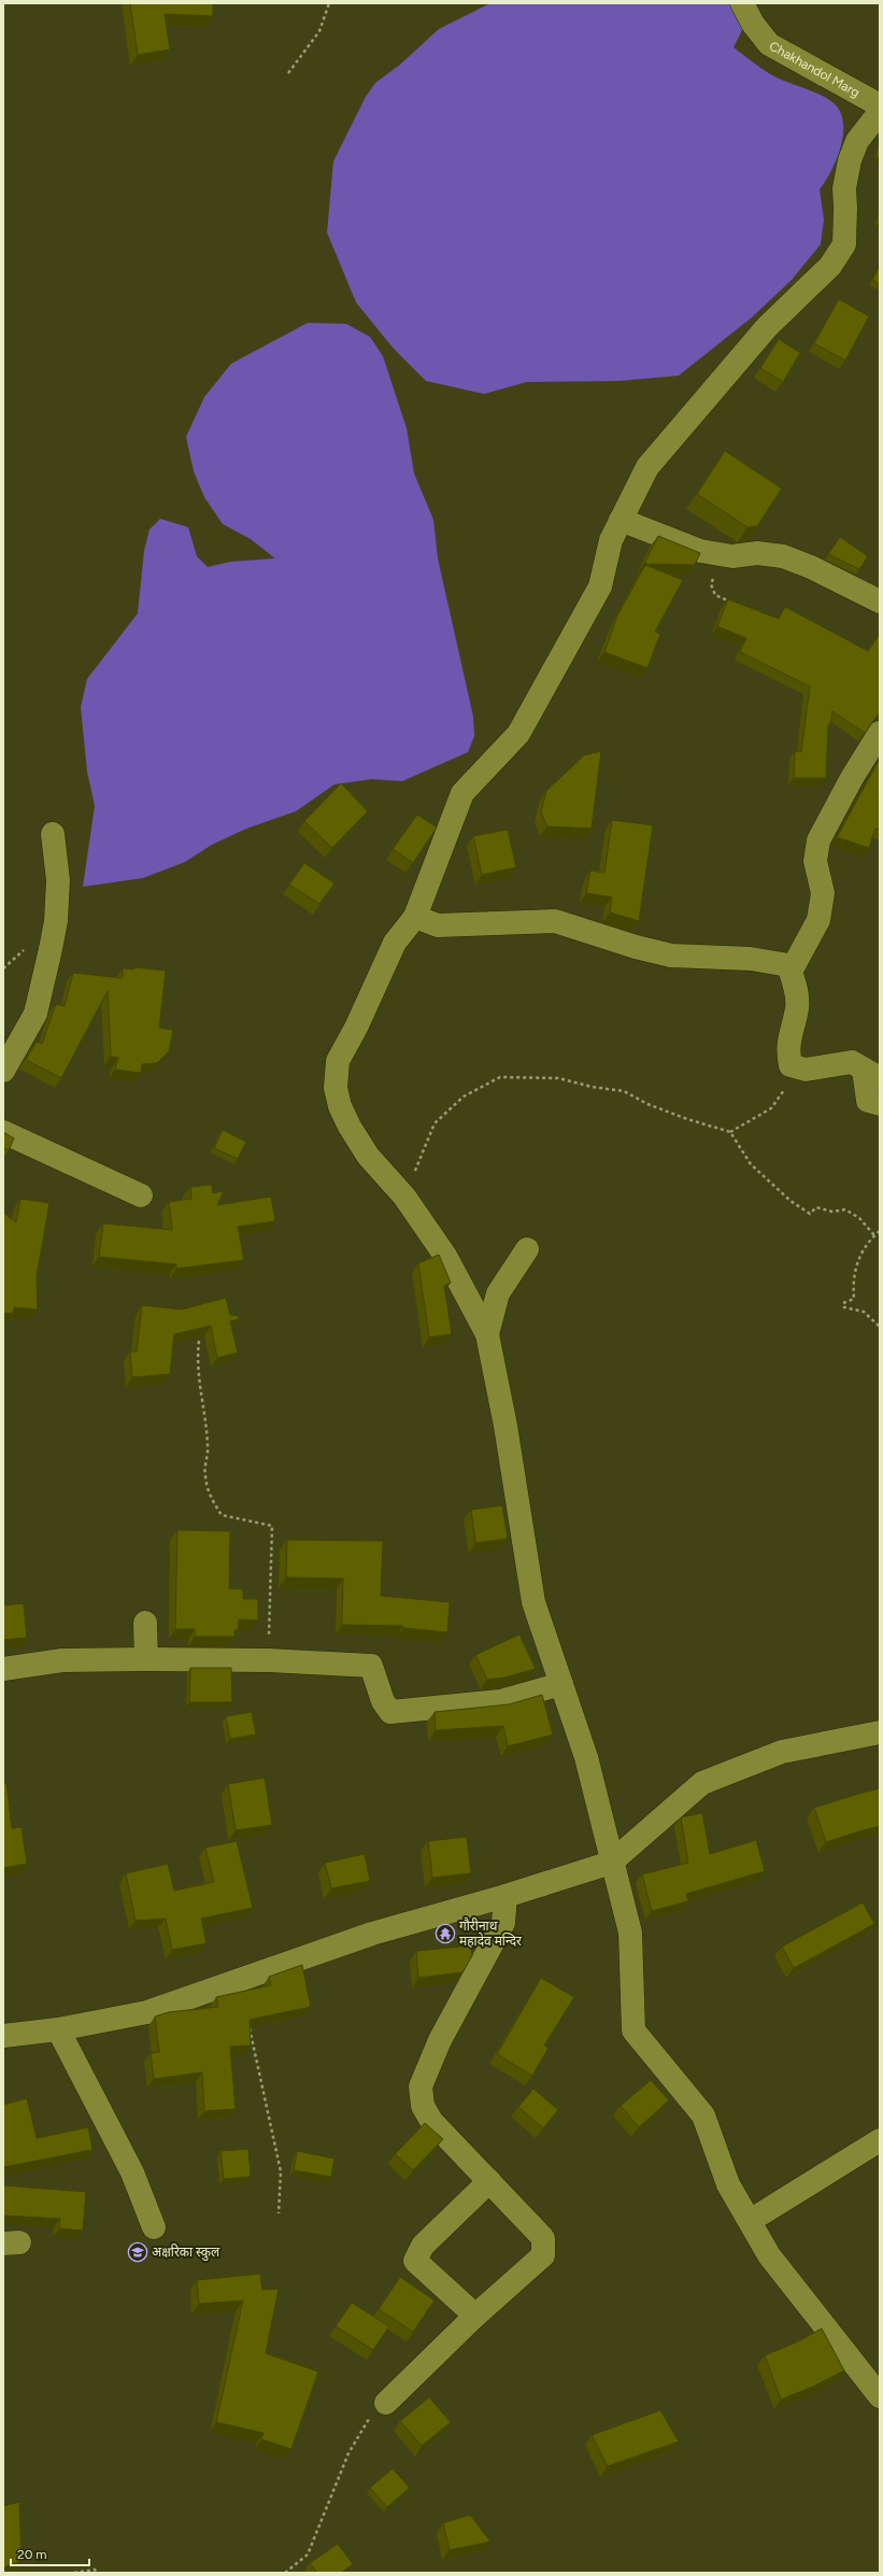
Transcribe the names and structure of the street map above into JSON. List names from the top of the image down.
{
  "streets": {
    "street": ["Chakhandol Marg"]
  },
  "places": {
    "temple": ["गौरीनाथ महादेव मन्दिर"],
    "school or university": ["अक्षरिका स्कुल"]
  },
  "scale_bar": "20 m"
}
